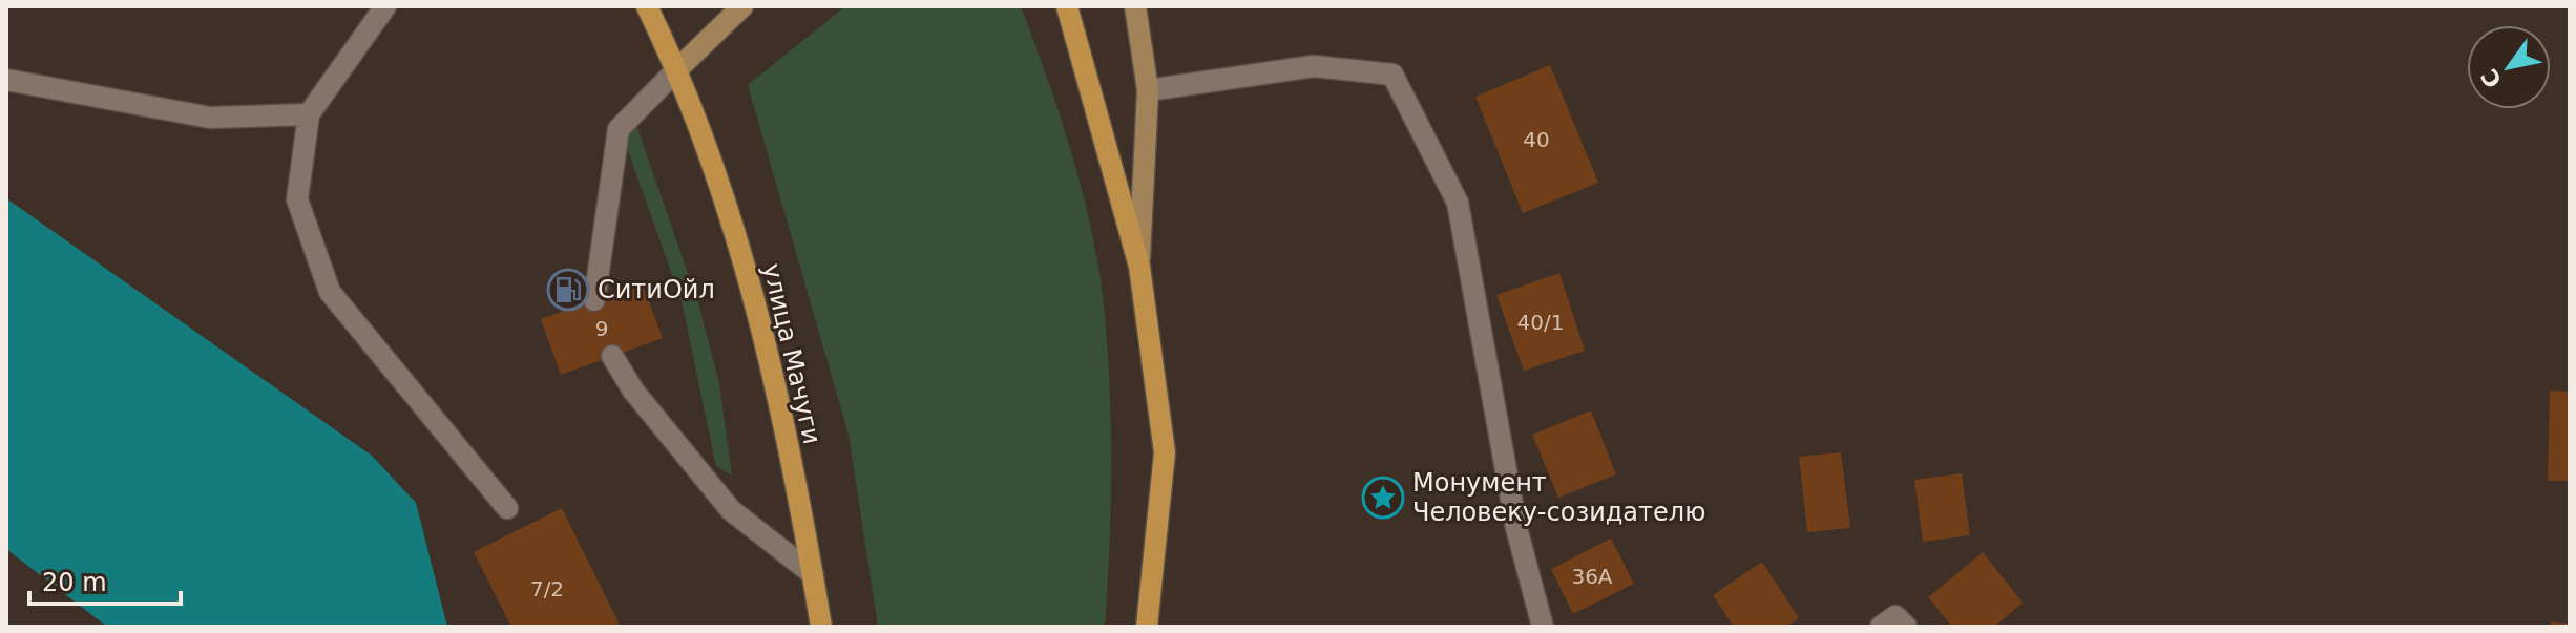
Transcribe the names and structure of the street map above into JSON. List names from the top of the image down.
{
  "streets": {
    "main road": ["улица Мачуги"]
  },
  "places": {
    "fuel station": ["СитиОйл"],
    "place": ["Монумент Человеку-созидателю"]
  },
  "house_numbers": [
    "40",
    "40/1",
    "9",
    "36А",
    "7/2"
  ],
  "scale_bar": "20 m",
  "north": "bottom left"
}
